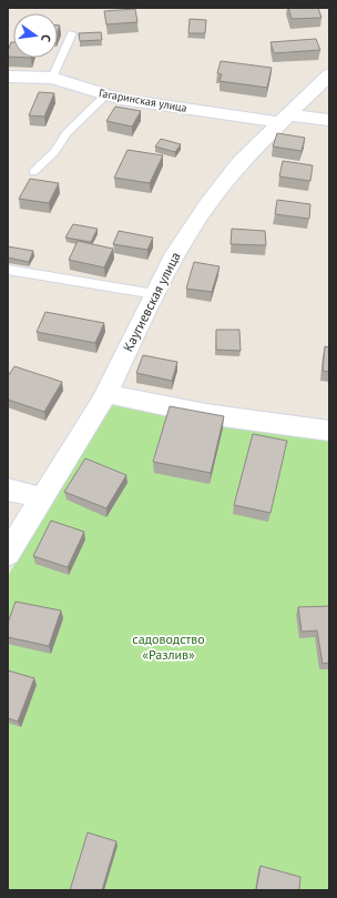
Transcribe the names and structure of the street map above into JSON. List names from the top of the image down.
{
  "streets": {
    "street": ["Гагаринская улица", "Каугиевская улица"]
  },
  "crossings": [
    ["Гагаринская улица", "Каугиевская улица"]
  ],
  "parks": ["садоводство «Разлив»"],
  "north": "right"
}
